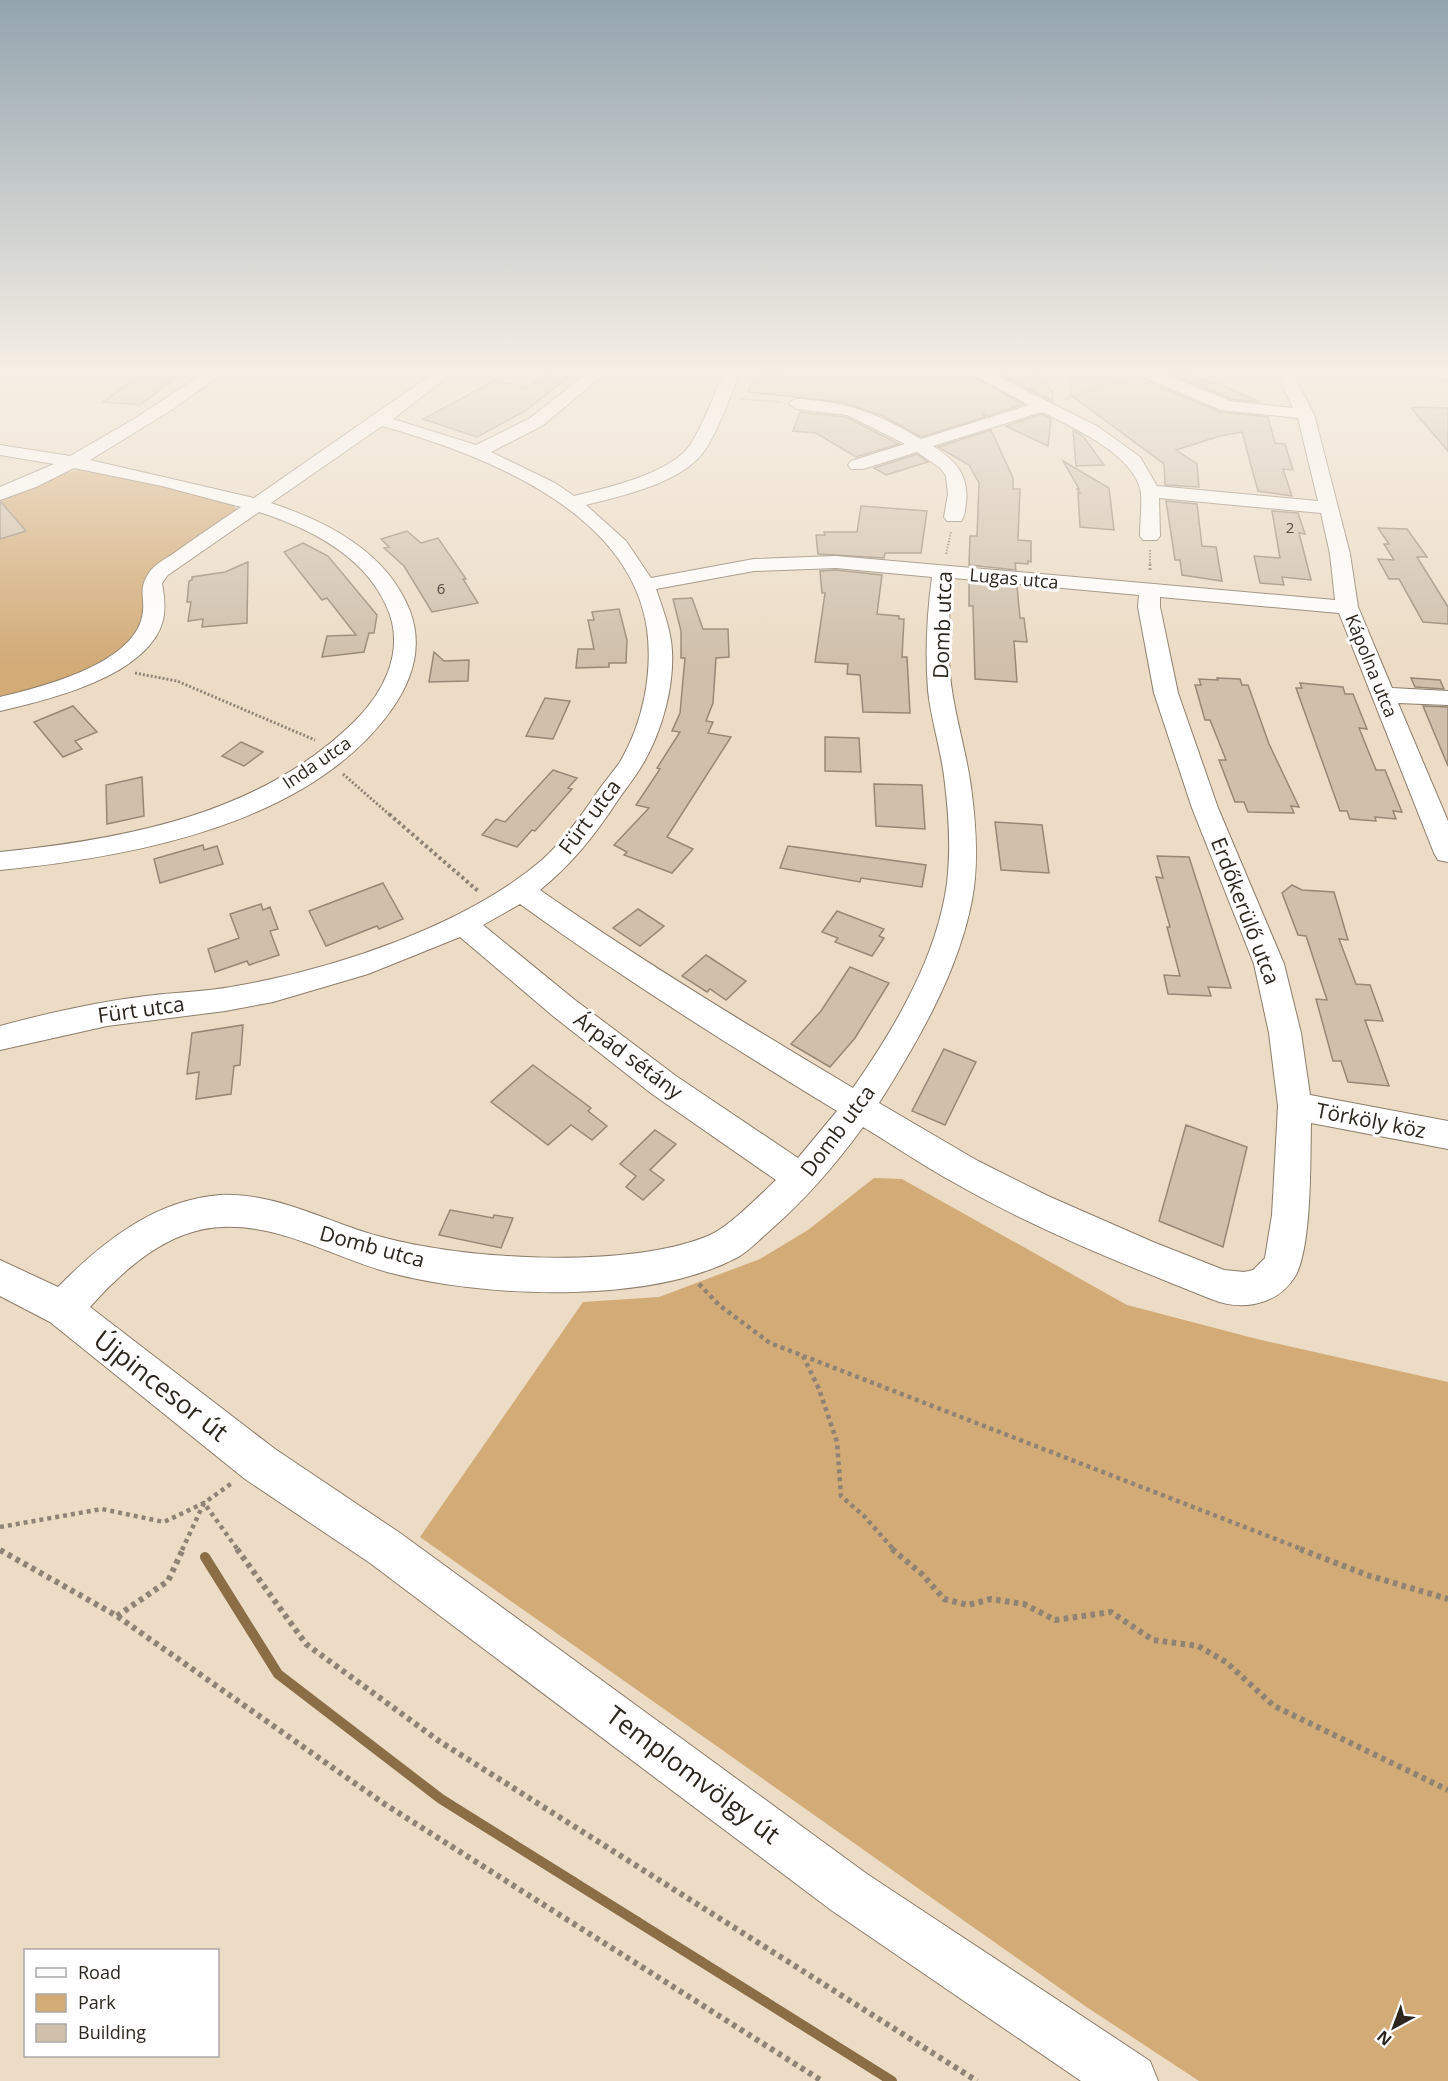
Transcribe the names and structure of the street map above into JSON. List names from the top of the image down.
{
  "streets": {
    "street": [
      "Lugas utca",
      "Domb utca",
      "Kápolna utca",
      "Inda utca",
      "Fürt utca",
      "Erdőkerülő utca",
      "Árpád sétány",
      "Törköly köz",
      "Újpincesor út",
      "Templomvölgy út"
    ]
  },
  "crossings": [
    ["Lugas utca", "Domb utca"],
    ["Lugas utca", "Kápolna utca"],
    ["Lugas utca", "Fürt utca"],
    ["Lugas utca", "Erdőkerülő utca"],
    ["Domb utca", "Erdőkerülő utca"],
    ["Domb utca", "Árpád sétány"],
    ["Domb utca", "Újpincesor út"],
    ["Fürt utca", "Árpád sétány"],
    ["Erdőkerülő utca", "Törköly köz"],
    ["Újpincesor út", "Templomvölgy út"]
  ],
  "house_numbers": ["2", "6"],
  "legend": ["Road", "Park", "Building"],
  "north": "bottom left"
}
